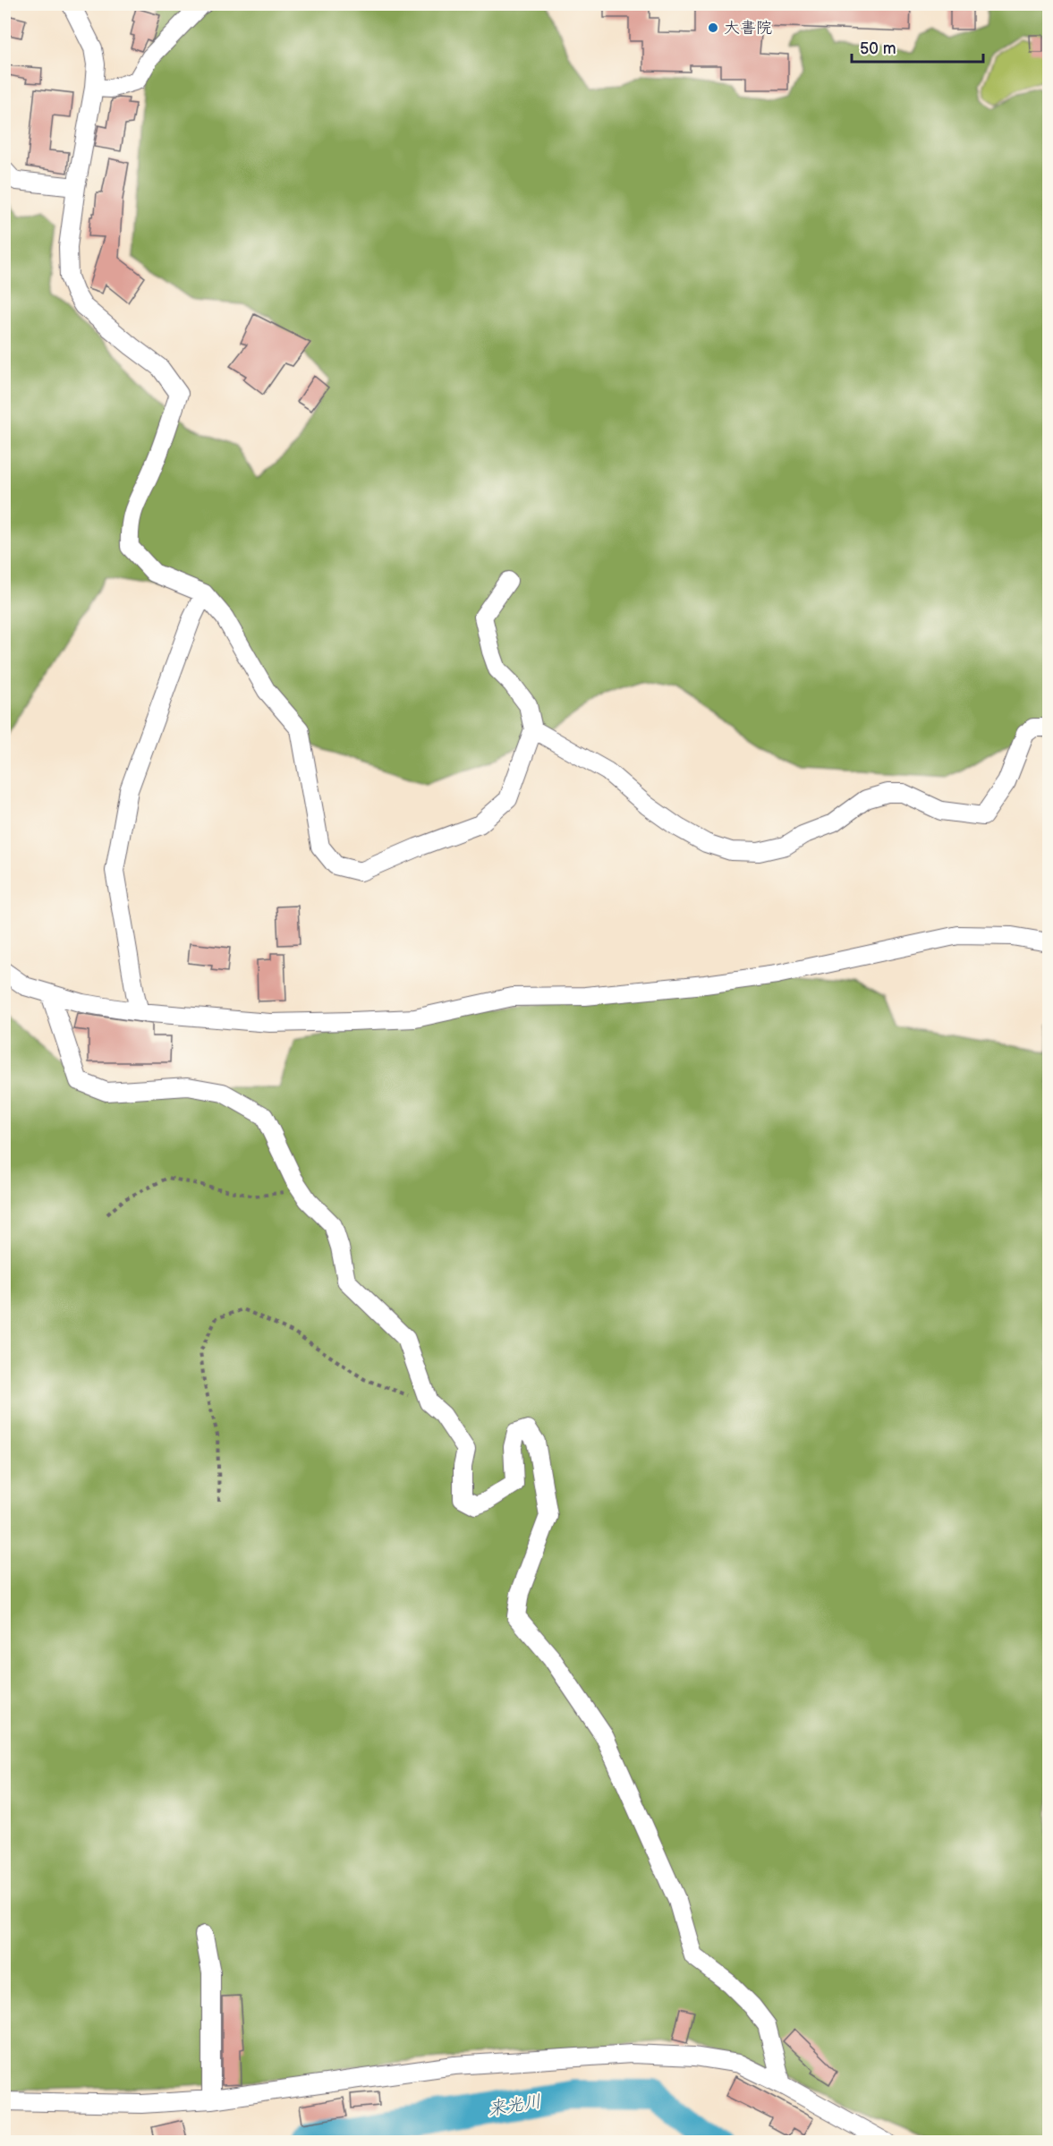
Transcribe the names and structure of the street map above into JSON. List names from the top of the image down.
{
  "water": ["来光川"],
  "places": ["大書院"],
  "scale_bar": "50 m"
}
